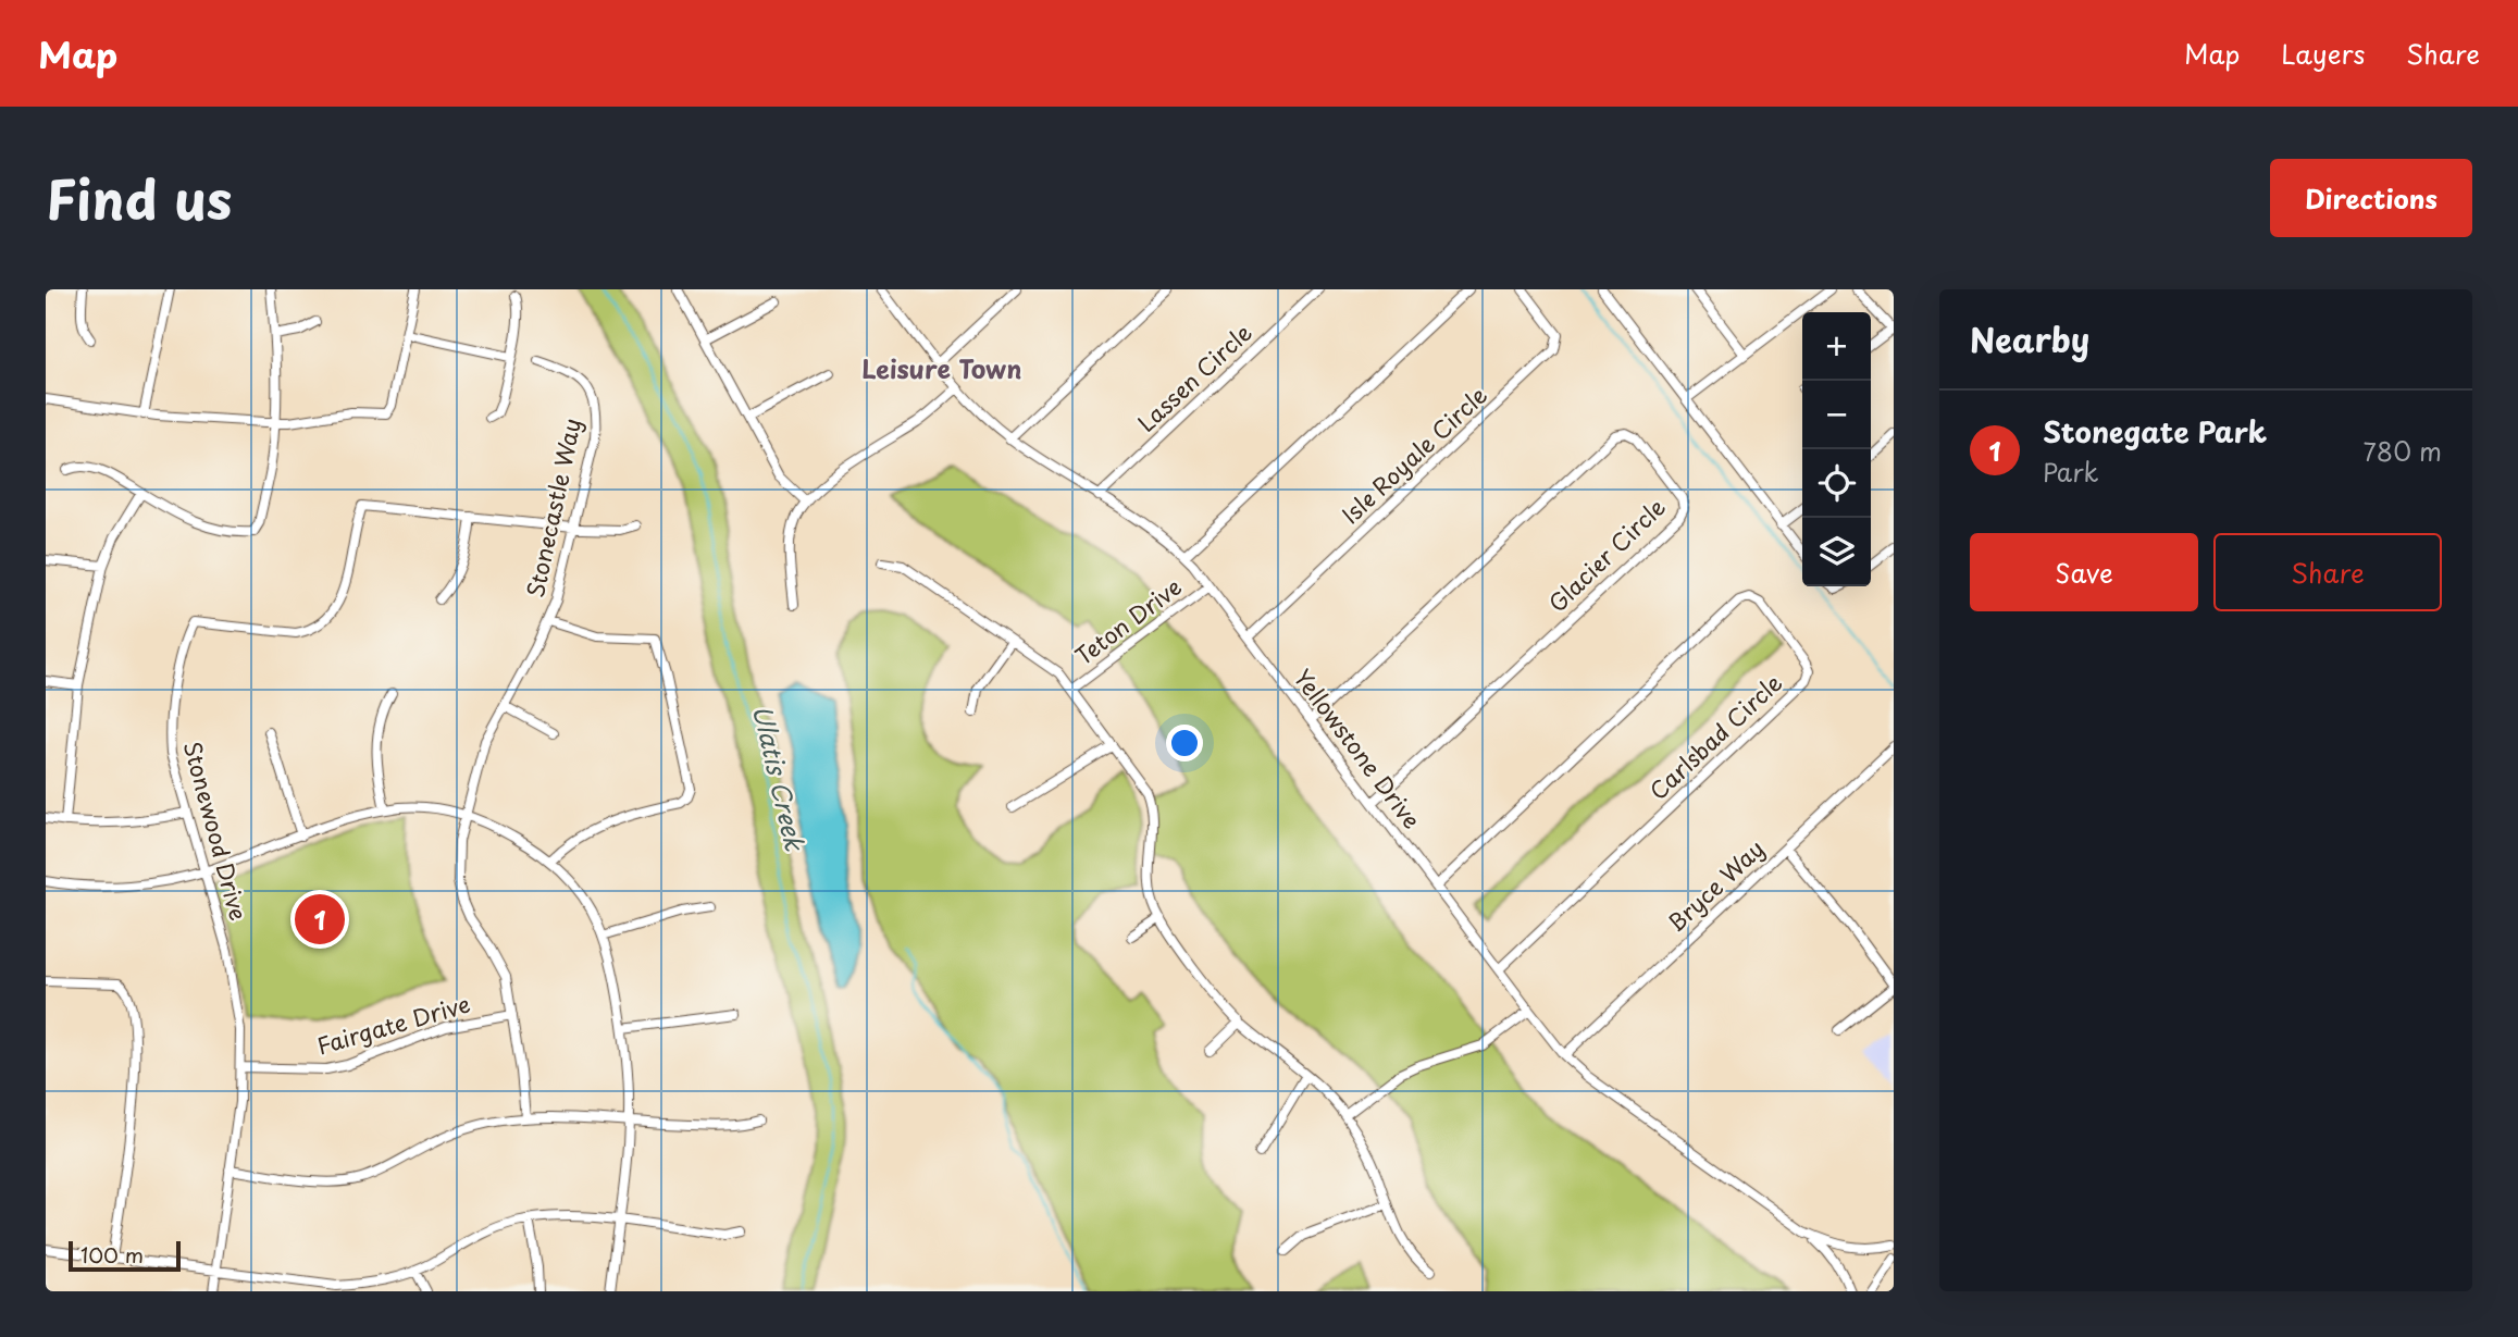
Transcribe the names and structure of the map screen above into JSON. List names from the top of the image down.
{
  "streets": {
    "street": [
      "Lassen Circle",
      "Isle Royale Circle",
      "Stonecastle Way",
      "Glacier Circle",
      "Teton Drive",
      "Carlsbad Circle",
      "Yellowstone Drive",
      "Stonewood Drive",
      "Bryce Way",
      "Fairgate Drive"
    ]
  },
  "crossings": [
    ["Lassen Circle", "Yellowstone Drive"],
    ["Isle Royale Circle", "Yellowstone Drive"],
    ["Stonecastle Way", "Stonewood Drive"],
    ["Stonecastle Way", "Fairgate Drive"],
    ["Glacier Circle", "Yellowstone Drive"],
    ["Teton Drive", "Yellowstone Drive"],
    ["Carlsbad Circle", "Yellowstone Drive"],
    ["Yellowstone Drive", "Bryce Way"],
    ["Stonewood Drive", "Fairgate Drive"]
  ],
  "districts": ["Leisure Town"],
  "water": ["Ulatis Creek"],
  "scale_bar": "100 m",
  "page": {
    "header": "Map",
    "nav": ["Map", "Layers", "Share"],
    "title": "Find us",
    "buttons": [
      "Directions",
      ["Save", "Share"]
    ],
    "heading": "Nearby",
    "map_buttons": ["+", "−"],
    "list": [
      {
        "mark": "1",
        "name": "Stonegate Park",
        "note": "Park",
        "value": "780 m"
      }
    ],
    "pins": "1",
    "scale": "100 m"
  }
}
